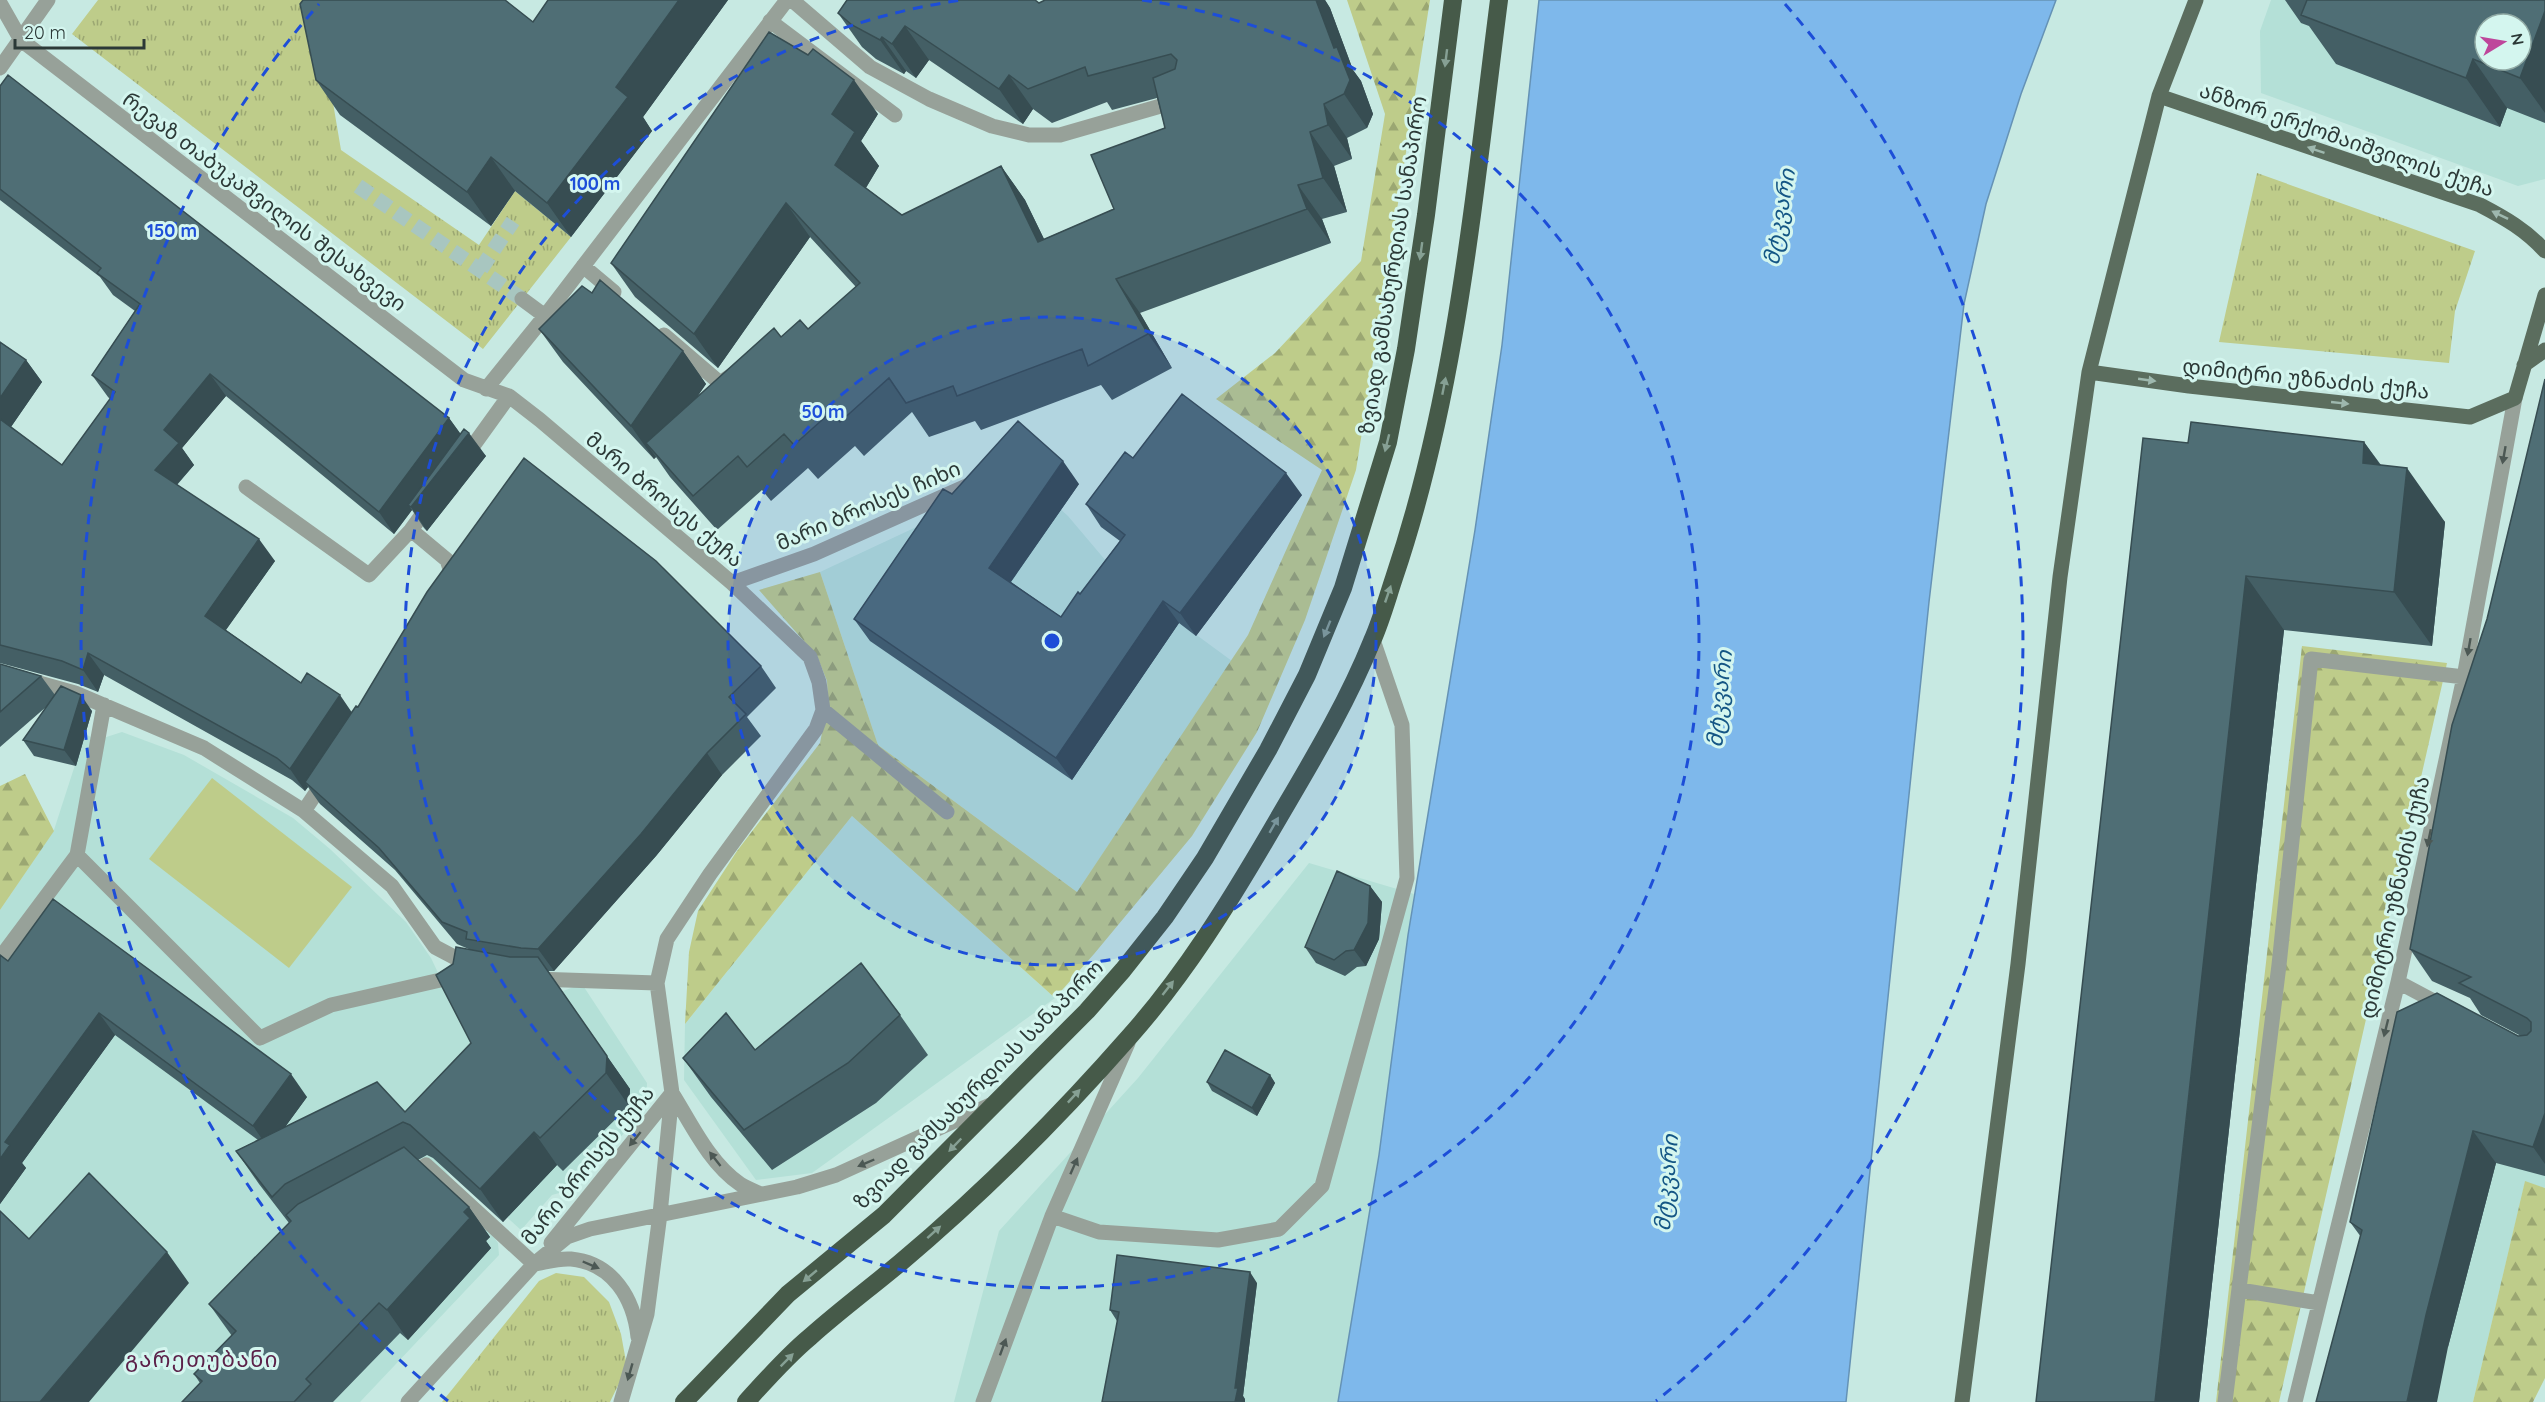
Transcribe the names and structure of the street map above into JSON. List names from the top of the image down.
{
  "streets": {
    "highway": ["ზვიად გამსახურდიას სანაპირო"],
    "main road": ["ანზორ ერქომაიშვილის ქუჩა", "დიმიტრი უზნაძის ქუჩა"],
    "street": ["რევაზ თაბუკაშვილის შესახვევი", "მარი ბროსეს ქუჩა", "მარი ბროსეს ჩიხი"]
  },
  "crossings": [
    ["რევაზ თაბუკაშვილის შესახვევი", "მარი ბროსეს ქუჩა"],
    ["მარი ბროსეს ქუჩა", "მარი ბროსეს ჩიხი"]
  ],
  "one_way": ["ანზორ ერქომაიშვილის ქუჩა"],
  "districts": ["გარეთუბანი"],
  "water": ["მტკვარი"],
  "scale_bar": "20 m",
  "north": "right",
  "rings": ["100 m", "150 m", "50 m"]
}
